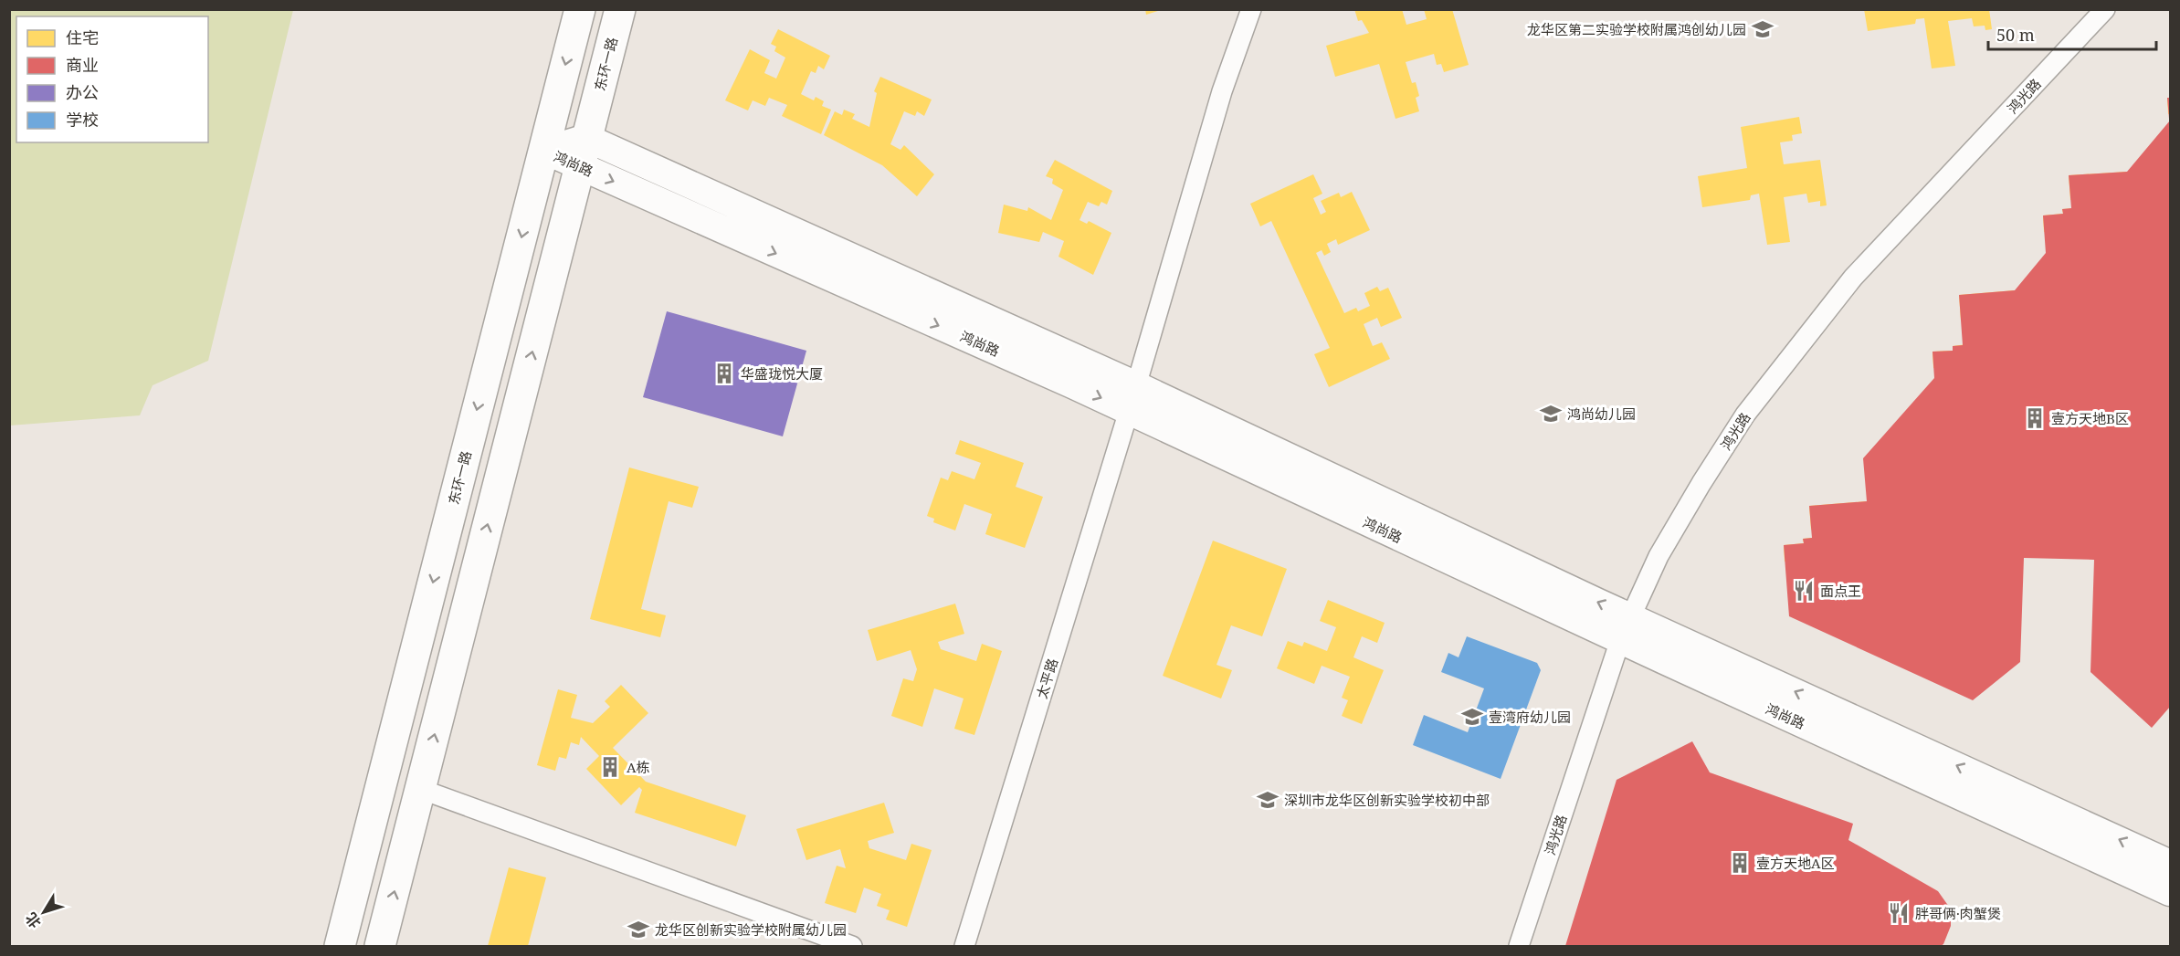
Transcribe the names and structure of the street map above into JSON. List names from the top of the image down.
{
  "streets": {
    "main road": ["东环一路"],
    "street": ["鸿光路", "鸿尚路", "太平路"]
  },
  "crossings": [
    ["东环一路", "鸿尚路"],
    ["鸿光路", "鸿尚路"],
    ["鸿尚路", "太平路"]
  ],
  "places": {
    "school or university": [
      "龙华区第二实验学校附属鸿创幼儿园",
      "鸿尚幼儿园",
      "壹湾府幼儿园",
      "深圳市龙华区创新实验学校初中部",
      "龙华区创新实验学校附属幼儿园"
    ],
    "building": [
      "华盛珑悦大厦",
      "壹方天地B区",
      "A栋",
      "壹方天地A区"
    ],
    "restaurant": ["面点王", "胖哥俩·肉蟹煲"]
  },
  "legend": [
    "住宅",
    "商业",
    "办公",
    "学校"
  ],
  "scale_bar": "50 m",
  "north": "bottom left"
}
